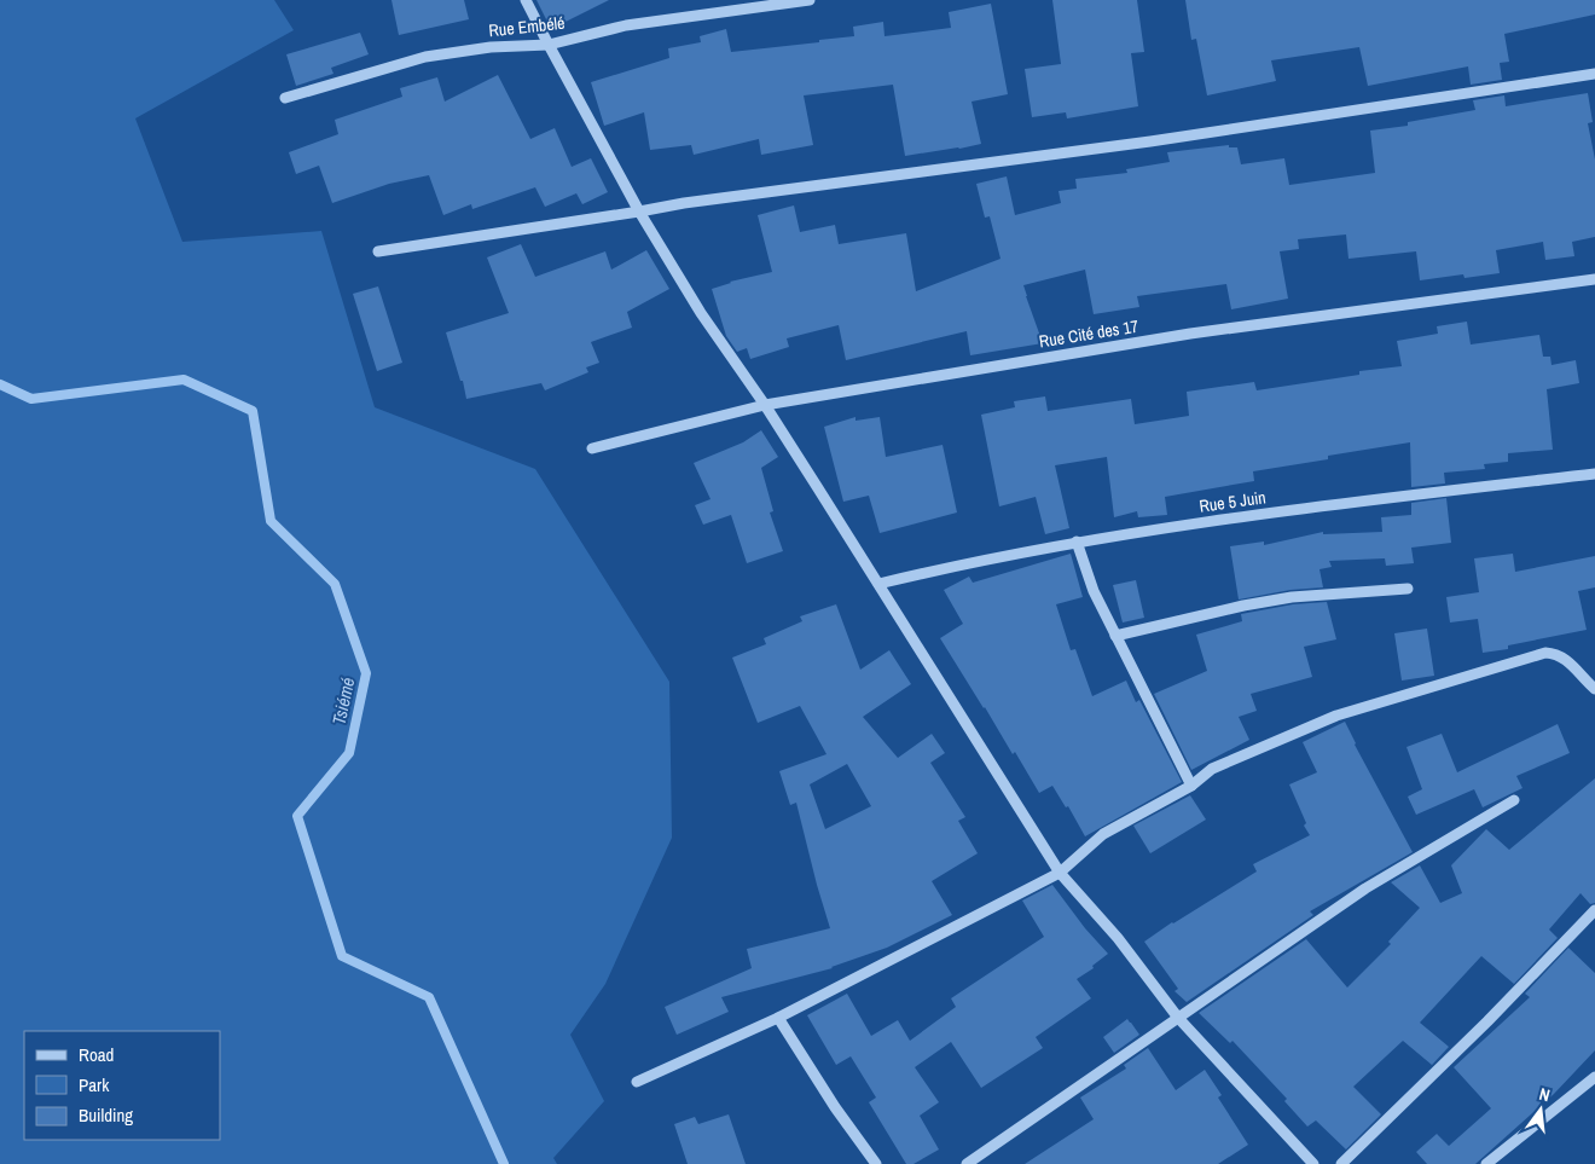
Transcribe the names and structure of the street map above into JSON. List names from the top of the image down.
{
  "streets": {
    "street": ["Rue Embélé", "Rue Cité des 17", "Rue 5 Juin"]
  },
  "water": ["Tsiémé"],
  "legend": ["Road", "Park", "Building"],
  "north": "top"
}
